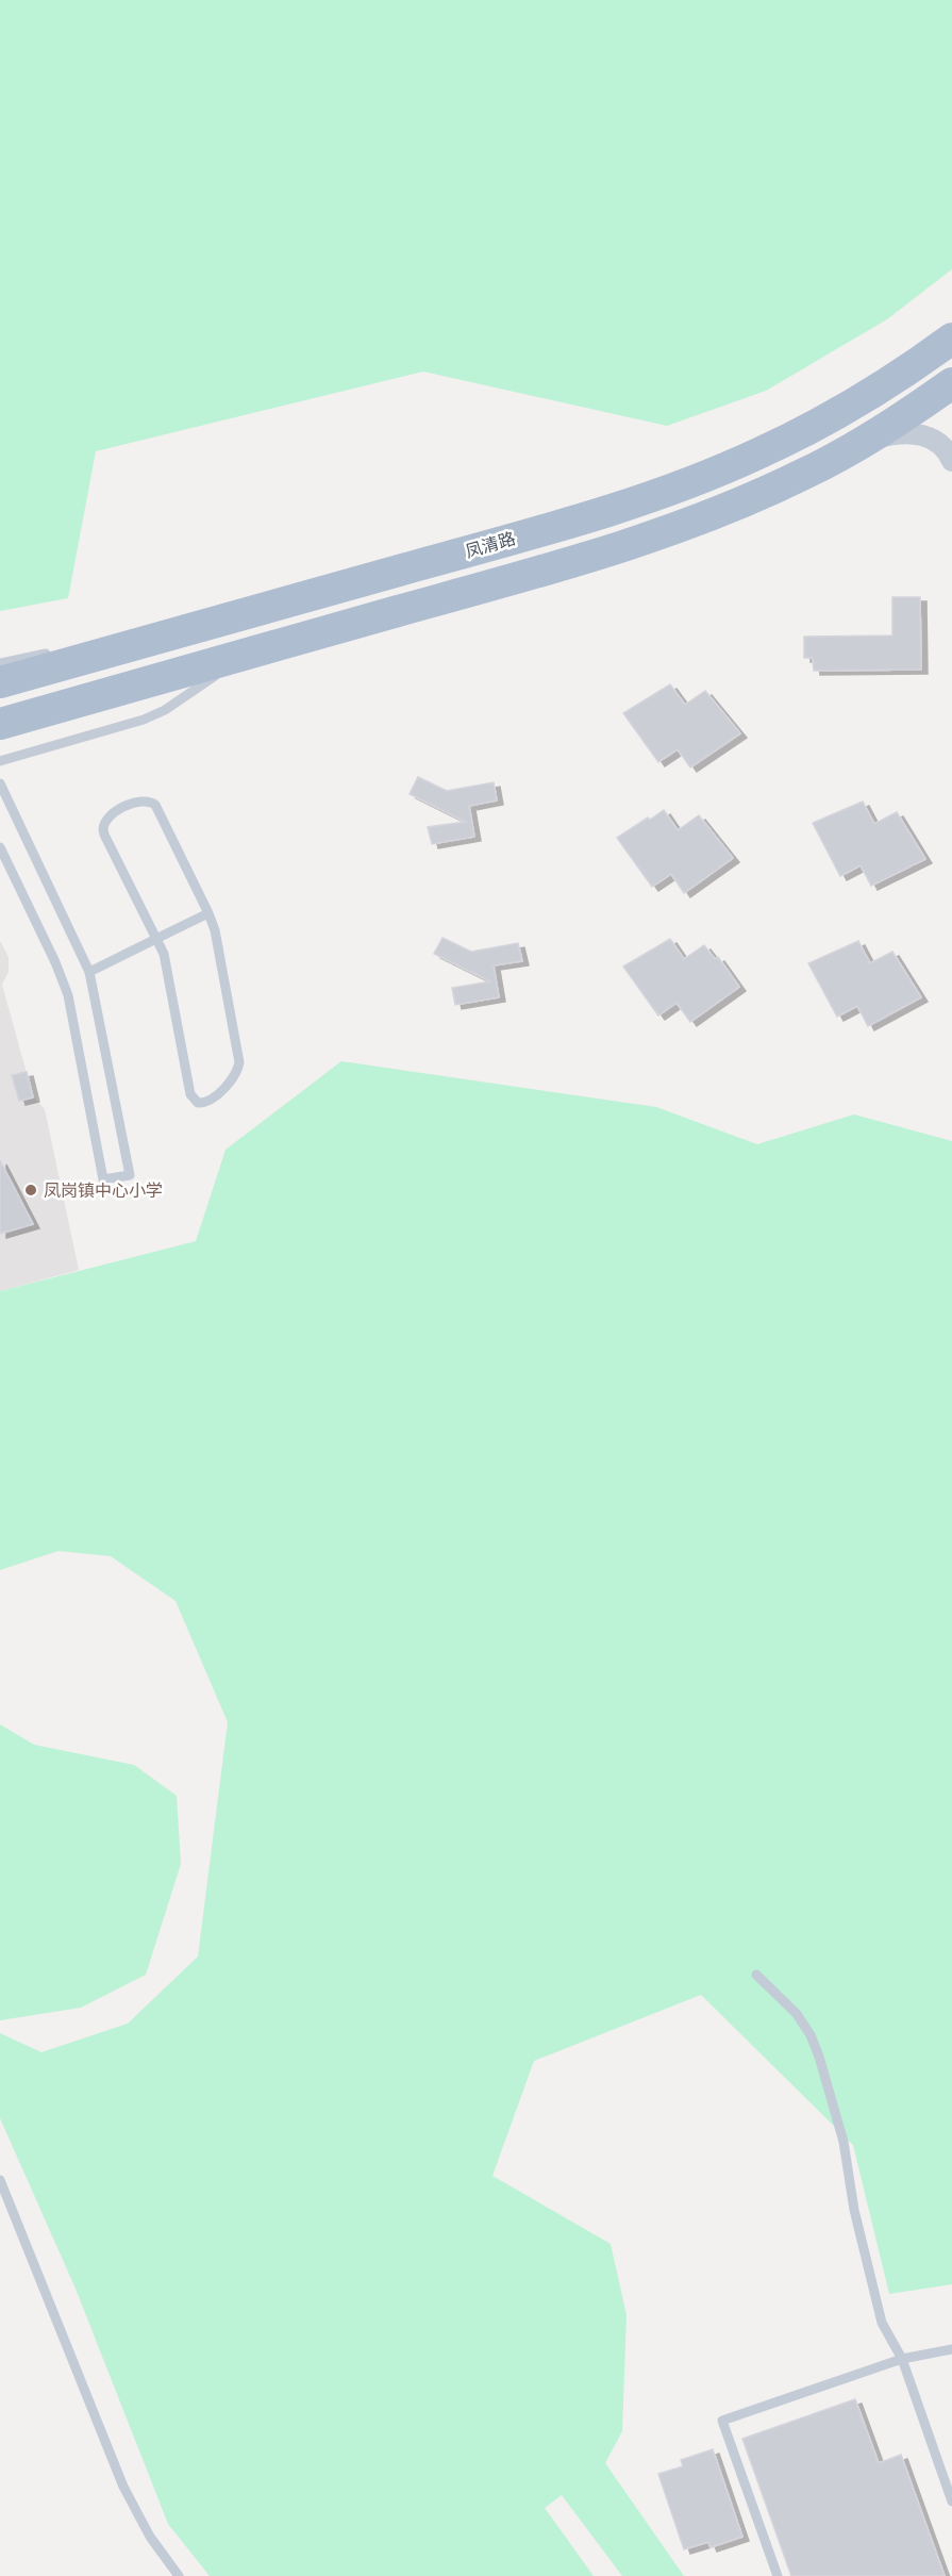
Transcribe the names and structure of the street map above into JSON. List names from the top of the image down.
{
  "streets": {
    "main road": ["凤清路"]
  },
  "places": ["凤岗镇中心小学"]
}
